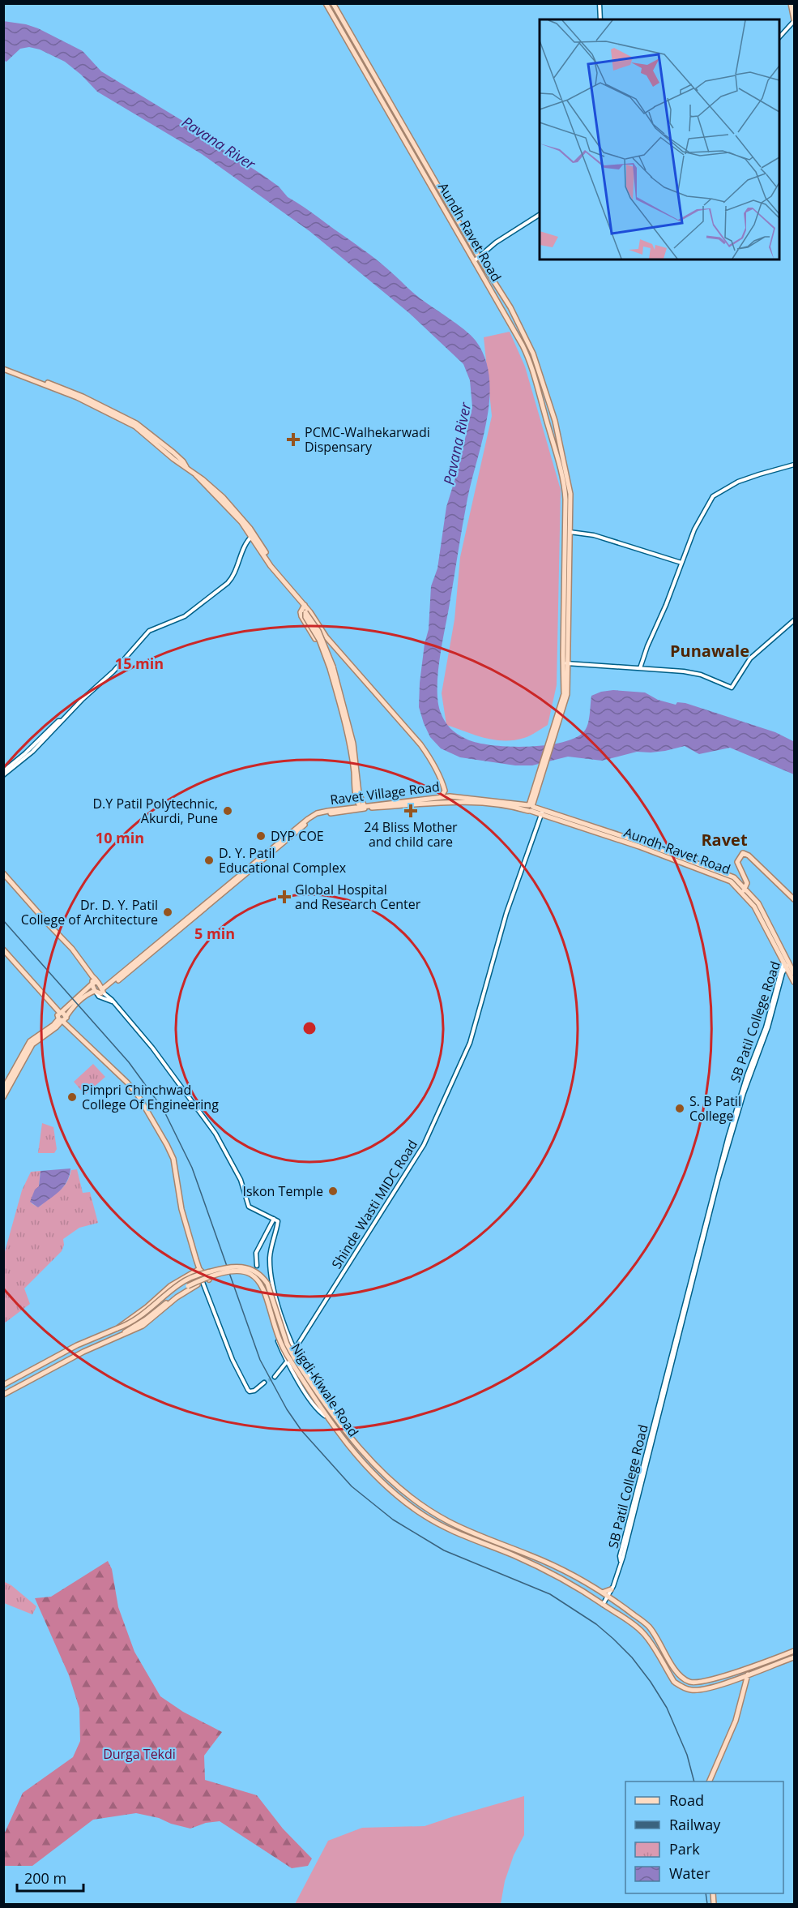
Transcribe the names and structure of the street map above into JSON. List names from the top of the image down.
{
  "streets": {
    "main road": [
      "Aundh Ravet Road",
      "Ravet Village Road",
      "Aundh-Ravet Road",
      "Nigdi-Kiwale Road"
    ],
    "street": ["SB Patil College Road", "Shinde Wasti MIDC Road"]
  },
  "crossings": [
    ["Ravet Village Road", "Aundh-Ravet Road"],
    ["Aundh-Ravet Road", "SB Patil College Road"],
    ["Aundh-Ravet Road", "Shinde Wasti MIDC Road"],
    ["SB Patil College Road", "Nigdi-Kiwale Road"]
  ],
  "districts": ["Punawale", "Ravet"],
  "water": ["Pavana River"],
  "parks": ["Durga Tekdi"],
  "places": {
    "health": ["PCMC-Walhekarwadi Dispensary", "24 Bliss Mother and child care", "Global Hospital and Research Center"],
    "other": [
      "D.Y Patil Polytechnic, Akurdi, Pune",
      "DYP COE",
      "D. Y. Patil Educational Complex",
      "Dr. D. Y. Patil College of Architecture",
      "Pimpri Chinchwad College Of Engineering",
      "S. B Patil College",
      "Iskon Temple"
    ]
  },
  "legend": [
    "Road",
    "Railway",
    "Park",
    "Water"
  ],
  "scale_bar": "200 m",
  "rings": ["15 min", "10 min", "5 min"]
}
